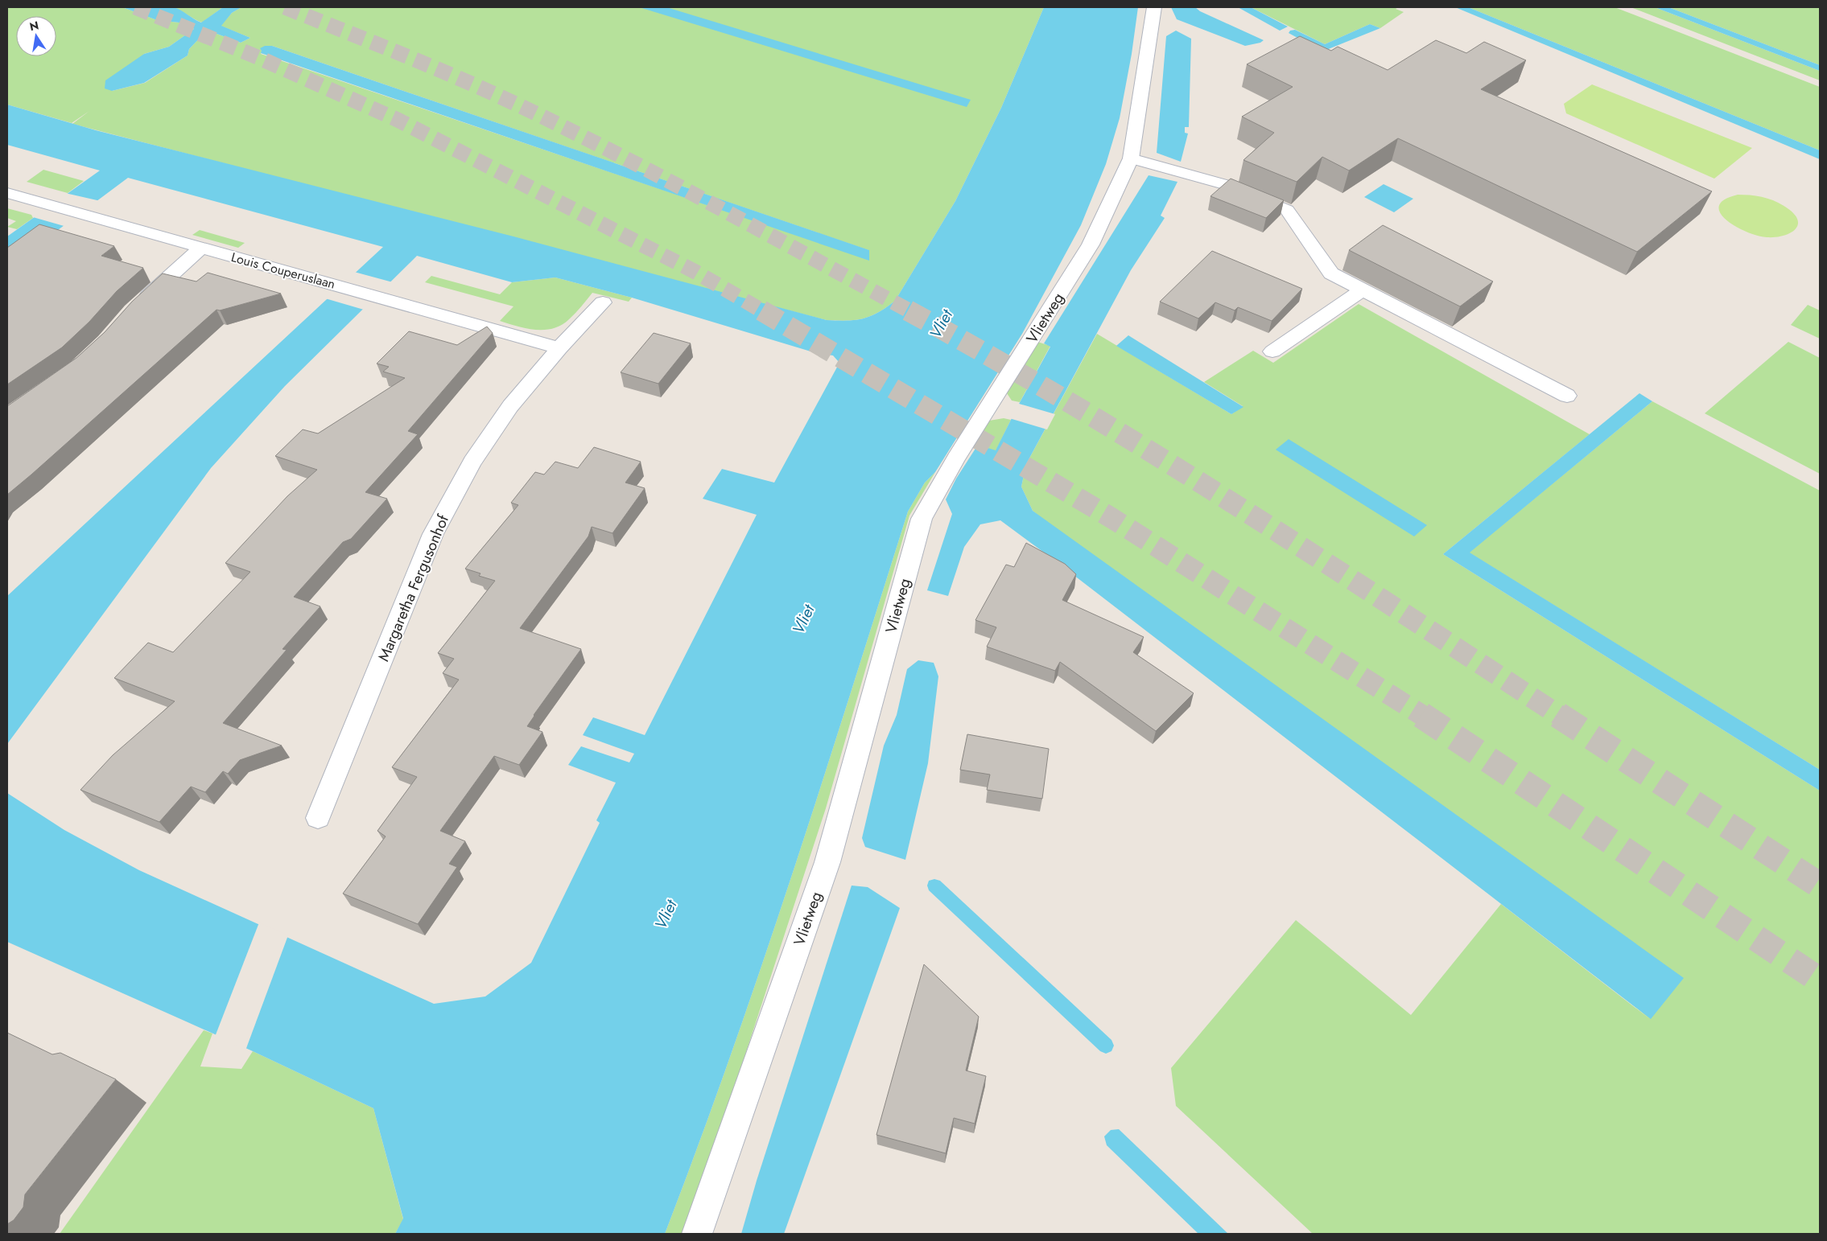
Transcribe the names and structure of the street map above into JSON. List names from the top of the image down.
{
  "streets": {
    "street": ["Louis Couperuslaan", "Vlietweg", "Margaretha Fergusonhof"]
  },
  "crossings": [
    ["Louis Couperuslaan", "Margaretha Fergusonhof"]
  ],
  "water": ["Vliet"],
  "north": "top"
}
